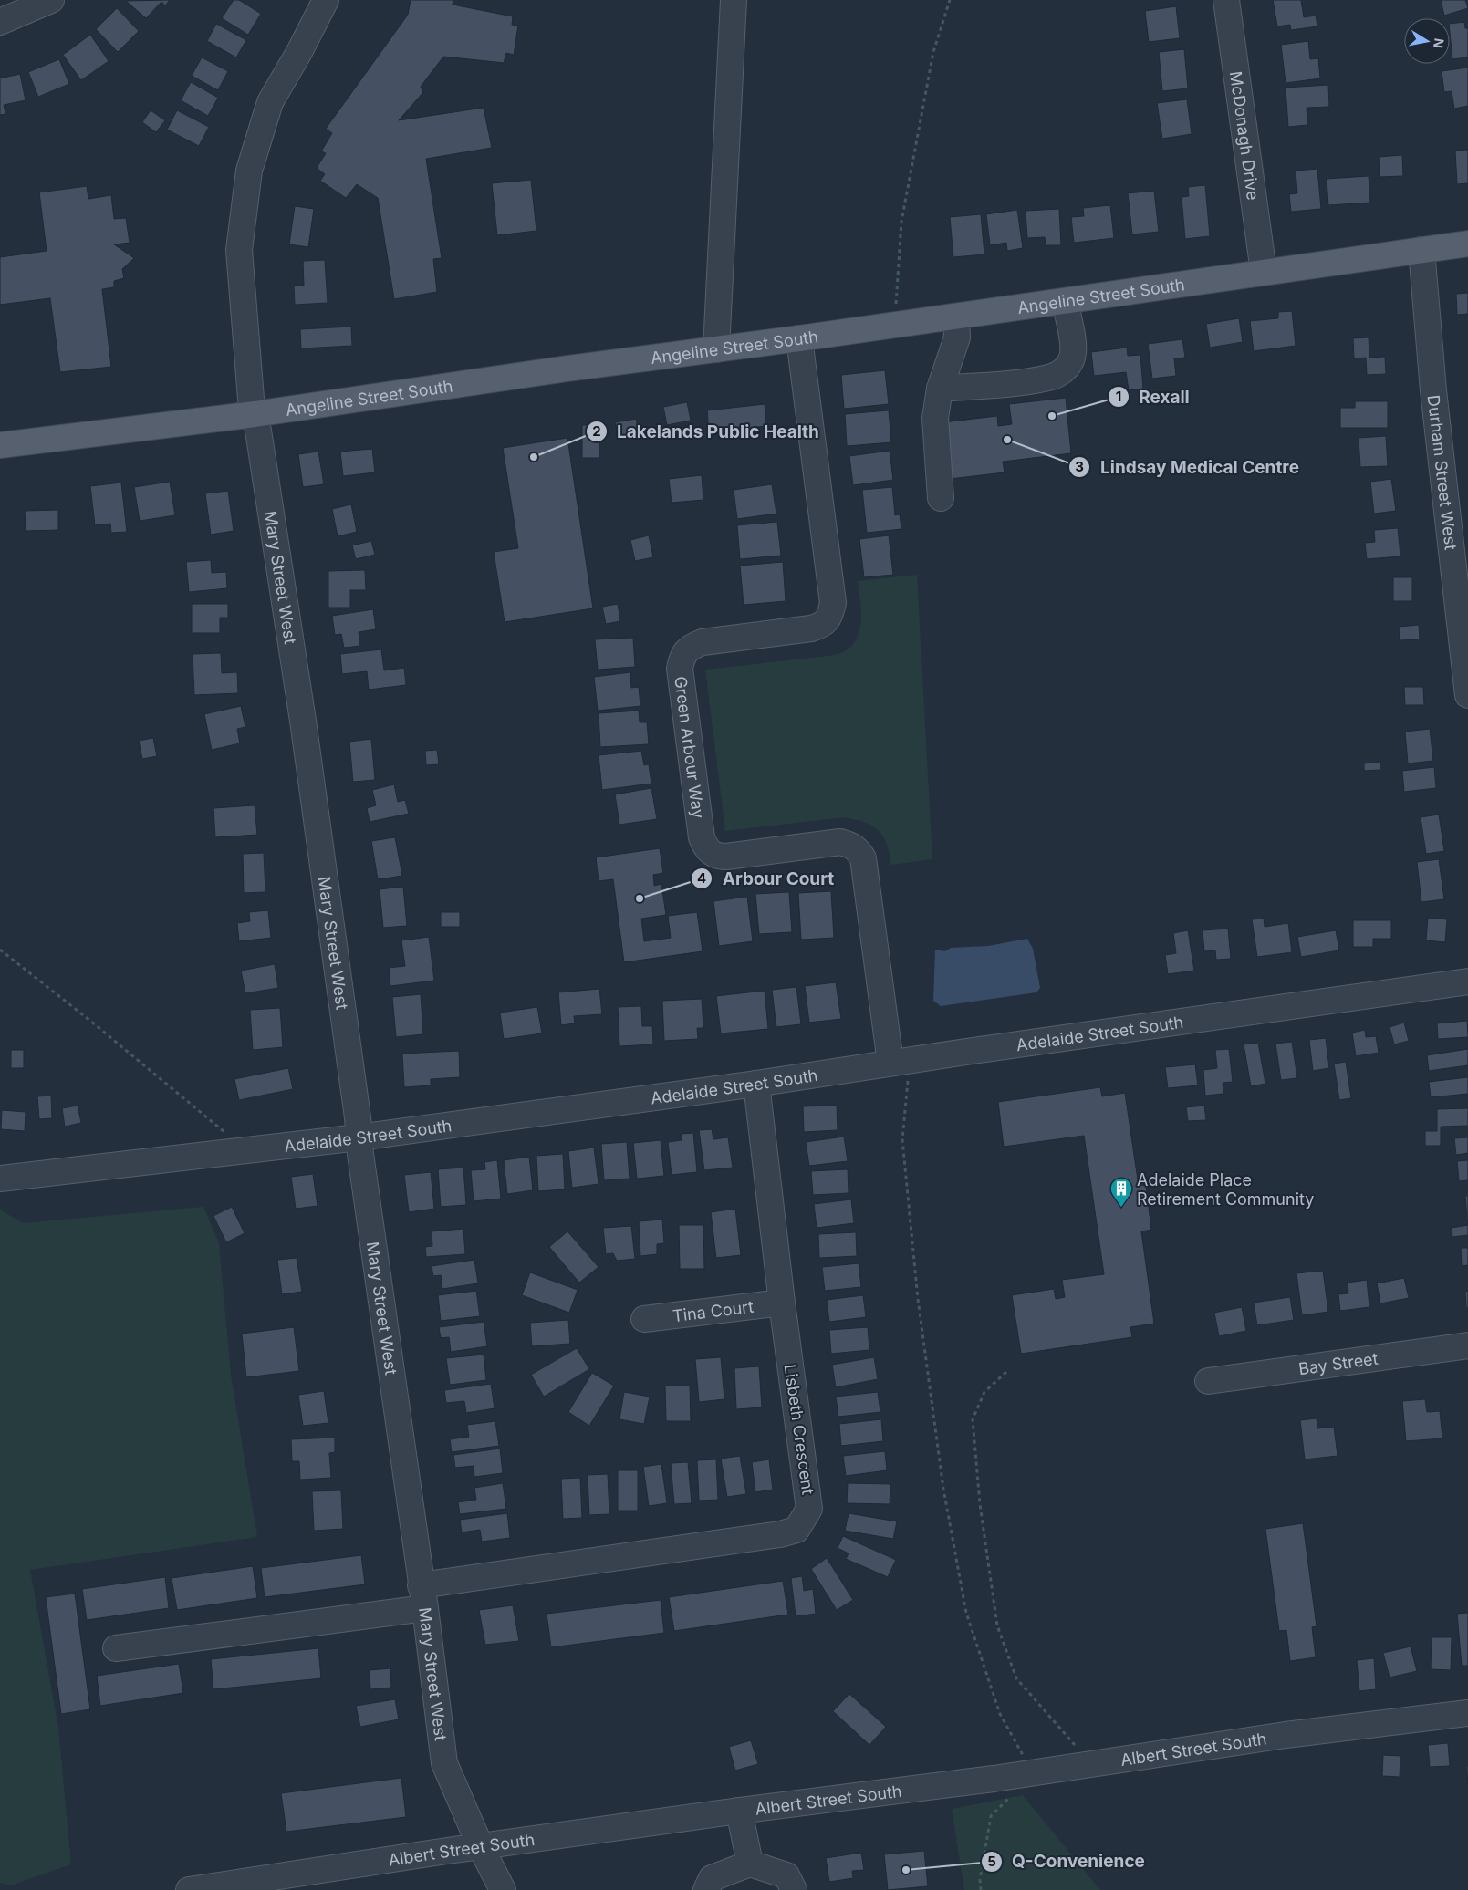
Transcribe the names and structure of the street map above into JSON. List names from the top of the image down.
{
  "streets": {
    "main road": ["Angeline Street South"],
    "street": [
      "McDonagh Drive",
      "Durham Street West",
      "Mary Street West",
      "Green Arbour Way",
      "Adelaide Street South",
      "Tina Court",
      "Bay Street",
      "Lisbeth Crescent",
      "Albert Street South"
    ]
  },
  "crossings": [
    ["McDonagh Drive", "Angeline Street South"],
    ["Angeline Street South", "Durham Street West"],
    ["Angeline Street South", "Mary Street West"],
    ["Angeline Street South", "Green Arbour Way"],
    ["Mary Street West", "Adelaide Street South"],
    ["Mary Street West", "Lisbeth Crescent"],
    ["Mary Street West", "Albert Street South"],
    ["Green Arbour Way", "Adelaide Street South"],
    ["Adelaide Street South", "Lisbeth Crescent"],
    ["Tina Court", "Lisbeth Crescent"]
  ],
  "places": {
    "other": [
      "Rexall",
      "Lindsay Medical Centre",
      "Lakelands Public Health",
      "Arbour Court",
      "Q-Convenience"
    ],
    "building": ["Adelaide Place Retirement Community"]
  },
  "north": "right"
}
